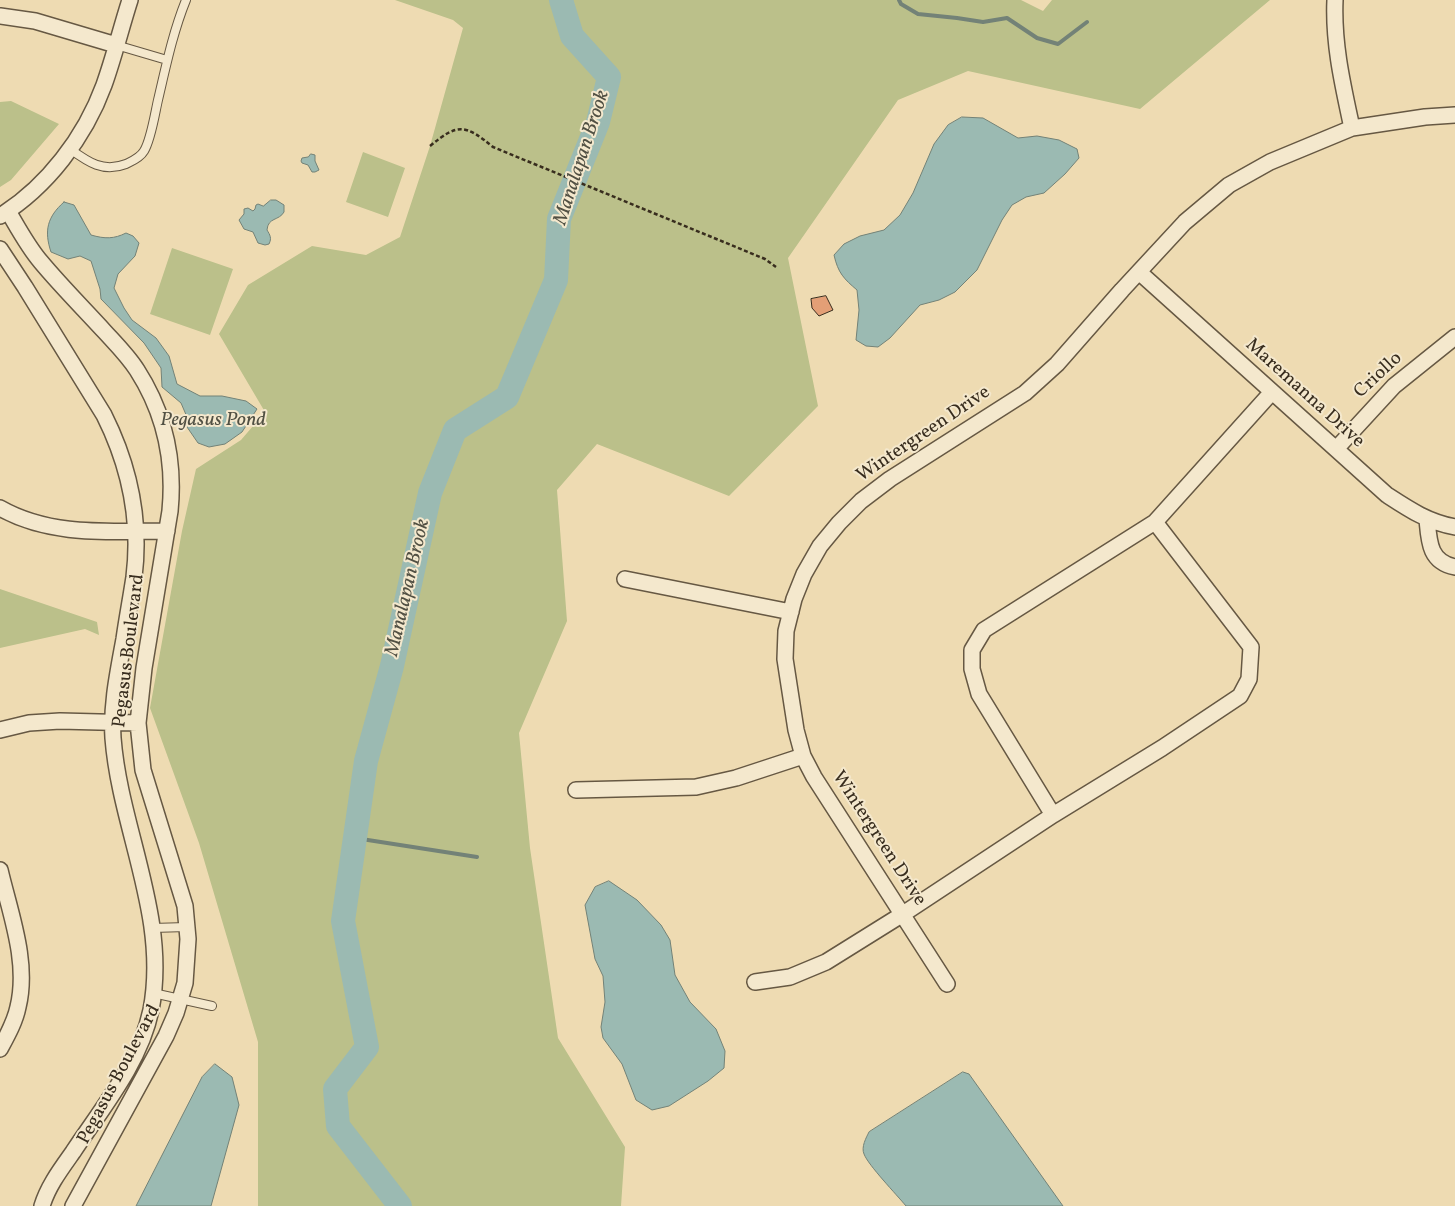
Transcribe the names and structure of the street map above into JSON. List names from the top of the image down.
{
  "streets": {
    "street": [
      "Criollo",
      "Maremanna Drive",
      "Wintergreen Drive",
      "Pegasus Boulevard"
    ]
  },
  "crossings": [
    ["Criollo", "Maremanna Drive"],
    ["Maremanna Drive", "Wintergreen Drive"]
  ],
  "water": ["Manalapan Brook", "Pegasus Pond"]
}
